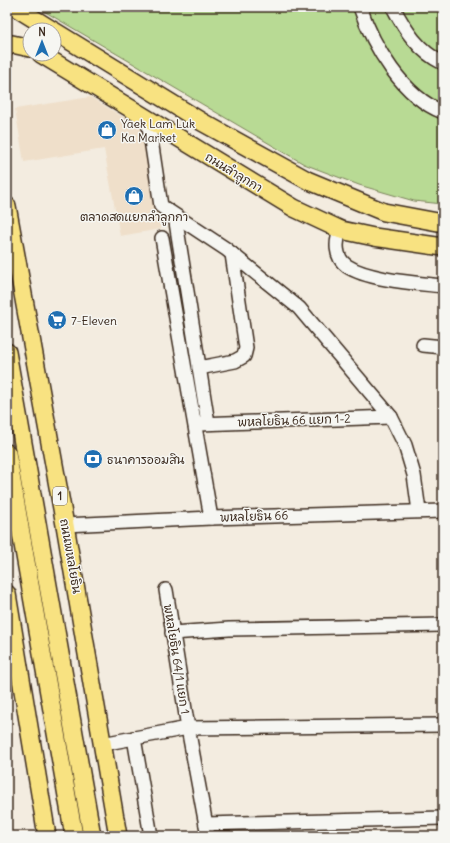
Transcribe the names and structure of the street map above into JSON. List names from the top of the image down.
{
  "streets": {
    "main road": ["ถนนลำลูกกา", "1", "ถนนพหลโยธิน"],
    "street": ["พหลโยธิน 66 แยก 1-2", "พหลโยธิน 66", "พหลโยธิน 64/1 แยก 1"]
  },
  "crossings": [
    ["พหลโยธิน 66", "ถนนพหลโยธิน"]
  ],
  "places": {
    "shop": ["Yaek Lam Luk Ka Market", "ตลาดสดแยกลำลูกกา"],
    "supermarket": ["7-Eleven"],
    "bank": ["ธนาคารออมสิน"]
  },
  "north": "top"
}
